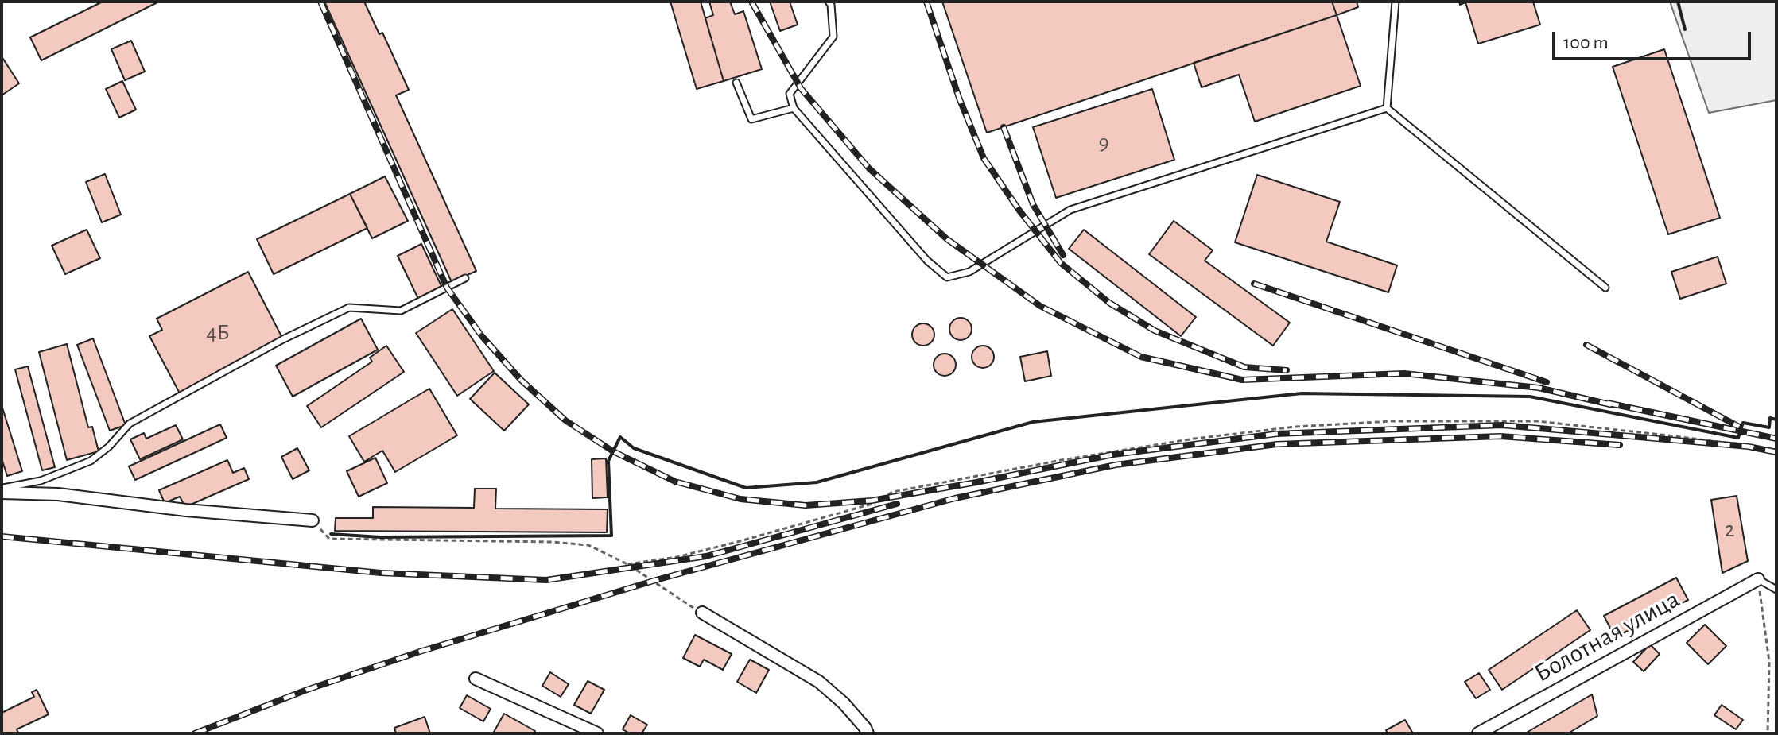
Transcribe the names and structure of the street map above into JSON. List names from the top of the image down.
{
  "streets": {
    "street": ["Болотная улица"]
  },
  "house_numbers": ["9", "4Б", "2"],
  "scale_bar": "100 m"
}
